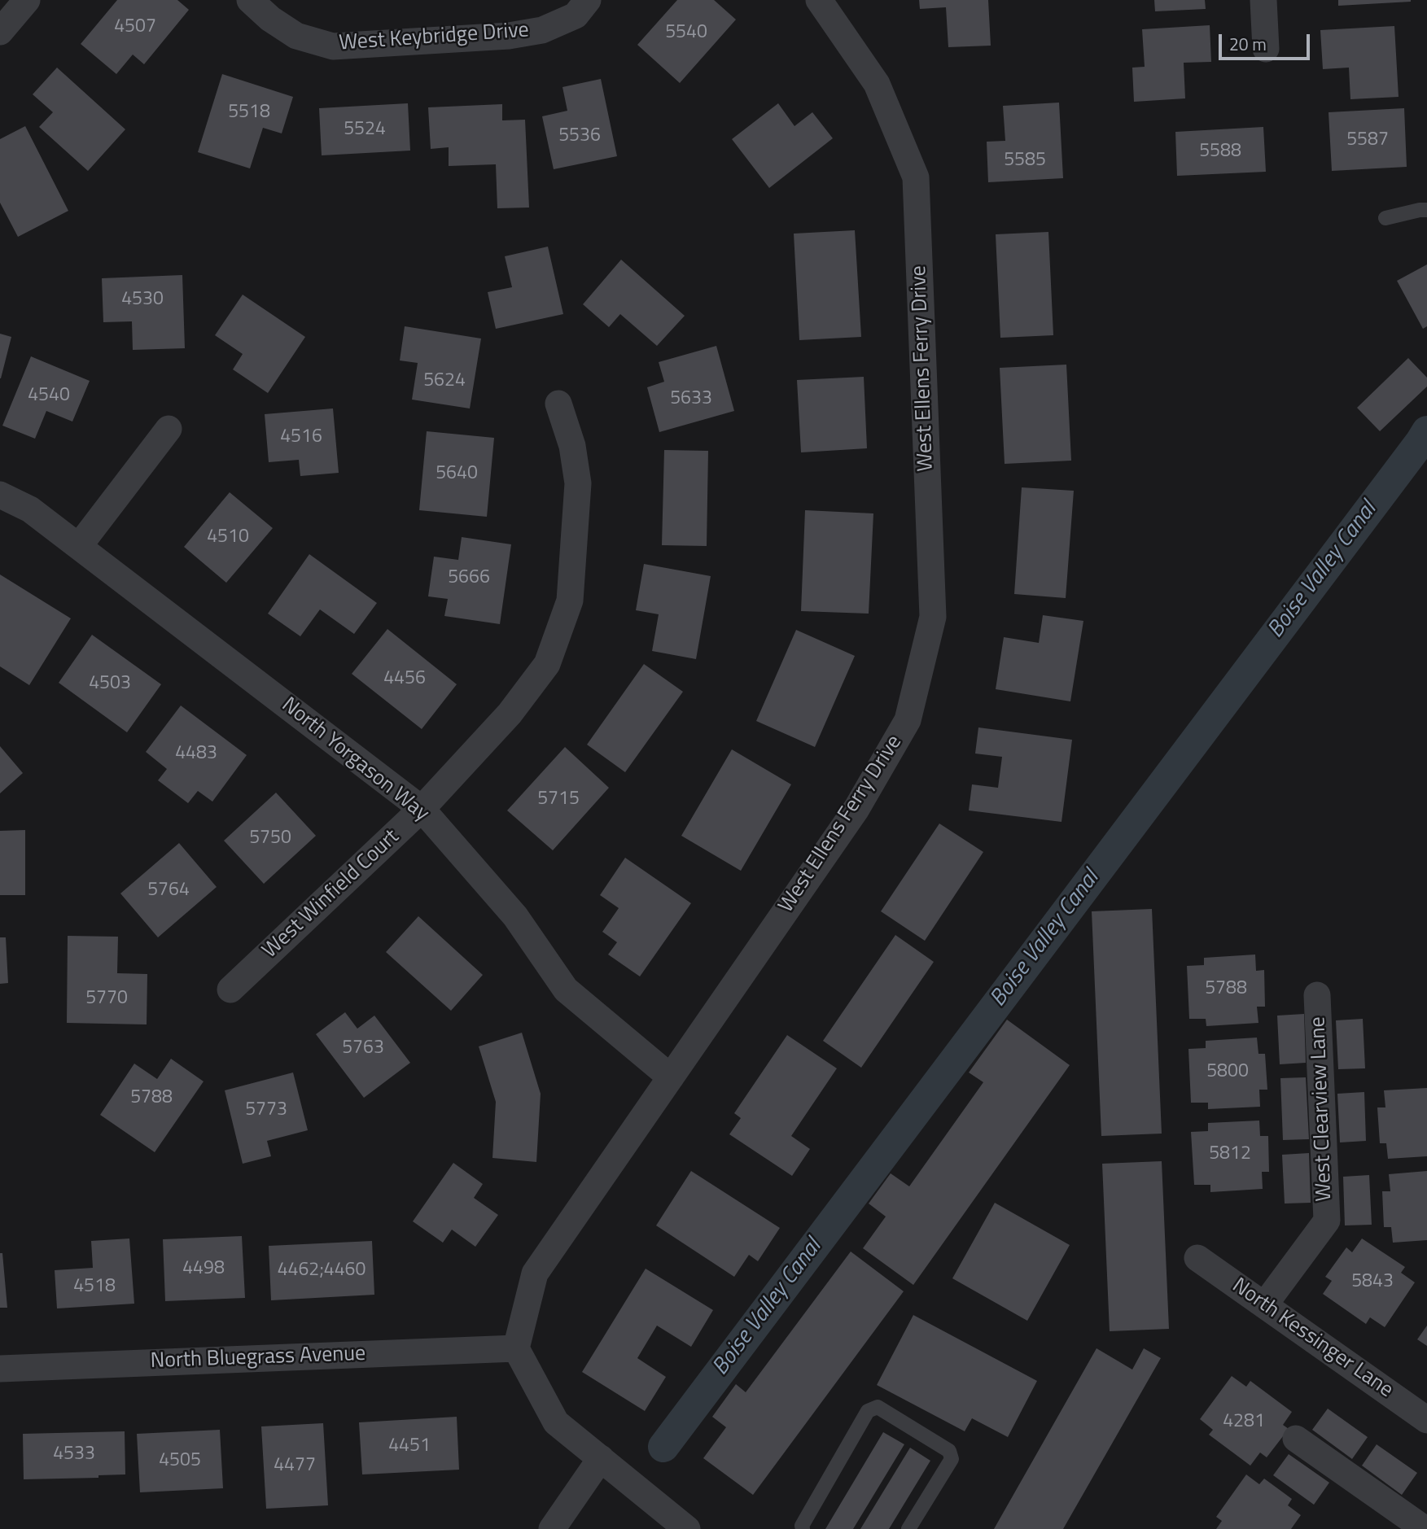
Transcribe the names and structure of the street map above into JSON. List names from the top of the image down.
{
  "streets": {
    "street": [
      "West Keybridge Drive",
      "West Ellens Ferry Drive",
      "North Yorgason Way",
      "West Winfield Court",
      "West Clearview Lane",
      "North Kessinger Lane",
      "North Bluegrass Avenue"
    ]
  },
  "crossings": [
    ["West Ellens Ferry Drive", "North Yorgason Way"],
    ["West Ellens Ferry Drive", "North Bluegrass Avenue"],
    ["North Yorgason Way", "West Winfield Court"],
    ["West Clearview Lane", "North Kessinger Lane"]
  ],
  "water": ["Boise Valley Canal"],
  "house_numbers": [
    "4507",
    "5540",
    "5518",
    "5524",
    "5536",
    "5587",
    "5588",
    "5585",
    "4530",
    "5624",
    "4540",
    "5633",
    "4516",
    "5640",
    "4510",
    "5666",
    "4456",
    "4503",
    "4483",
    "5715",
    "5750",
    "5764",
    "5788",
    "5770",
    "5763",
    "5800",
    "5788",
    "5773",
    "5812",
    "4498",
    "4462;4460",
    "5843",
    "4518",
    "4281",
    "4451",
    "4533",
    "4505",
    "4477"
  ],
  "scale_bar": "20 m"
}
